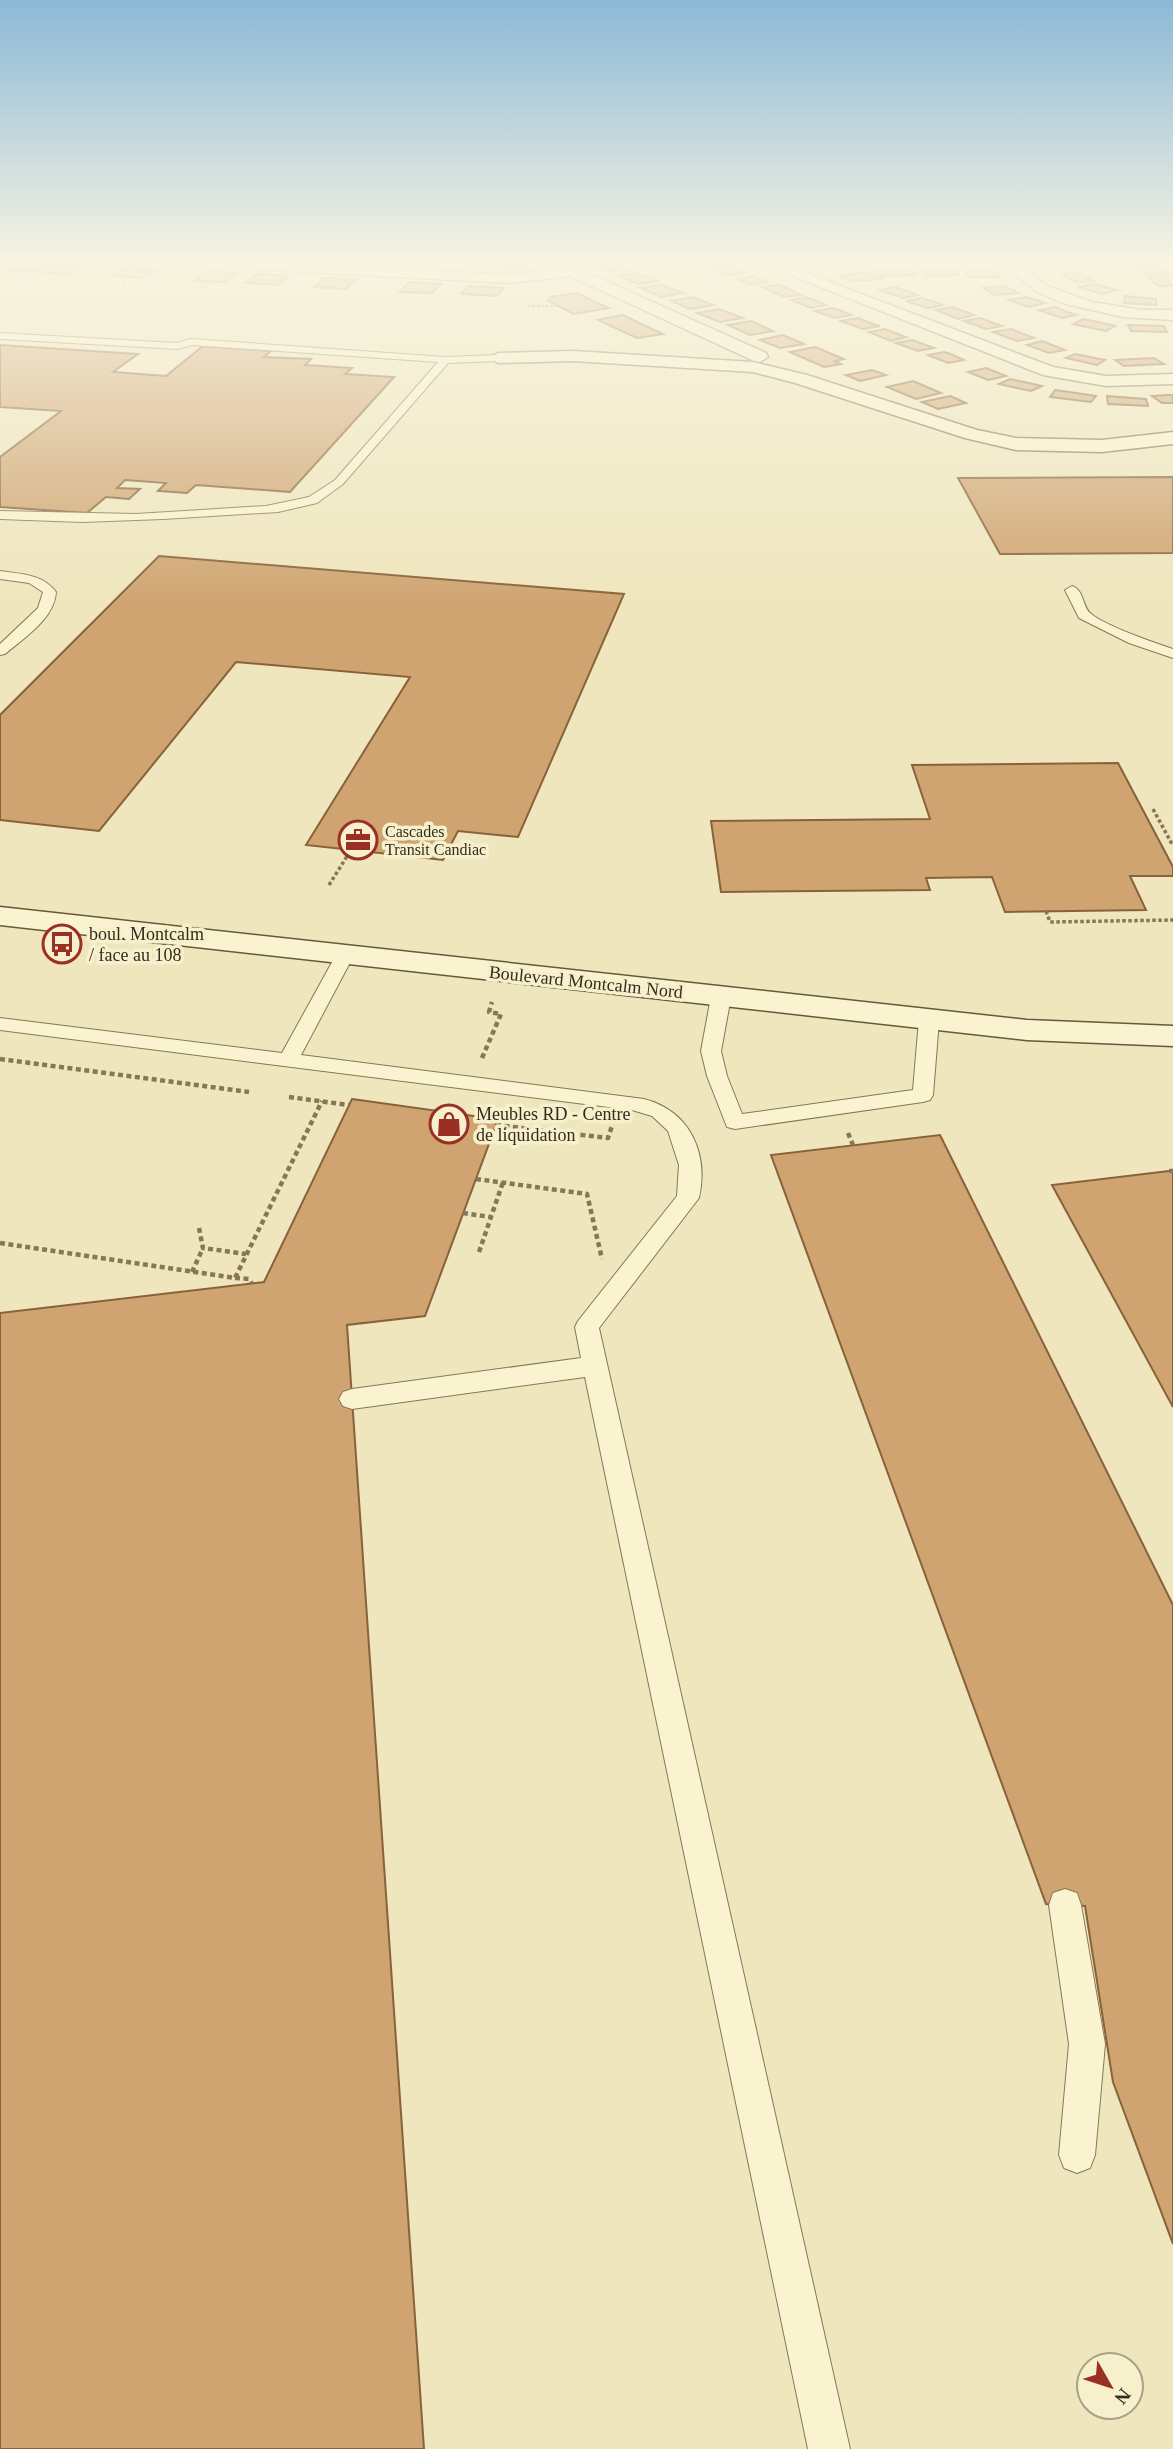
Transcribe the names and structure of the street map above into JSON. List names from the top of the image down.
{
  "streets": {
    "street": ["Boulevard Montcalm Nord"]
  },
  "places": {
    "office": ["Cascades Transit Candiac"],
    "bus stop": ["boul. Montcalm / face au 108"],
    "shop": ["Meubles RD - Centre de liquidation"]
  },
  "north": "bottom right"
}
